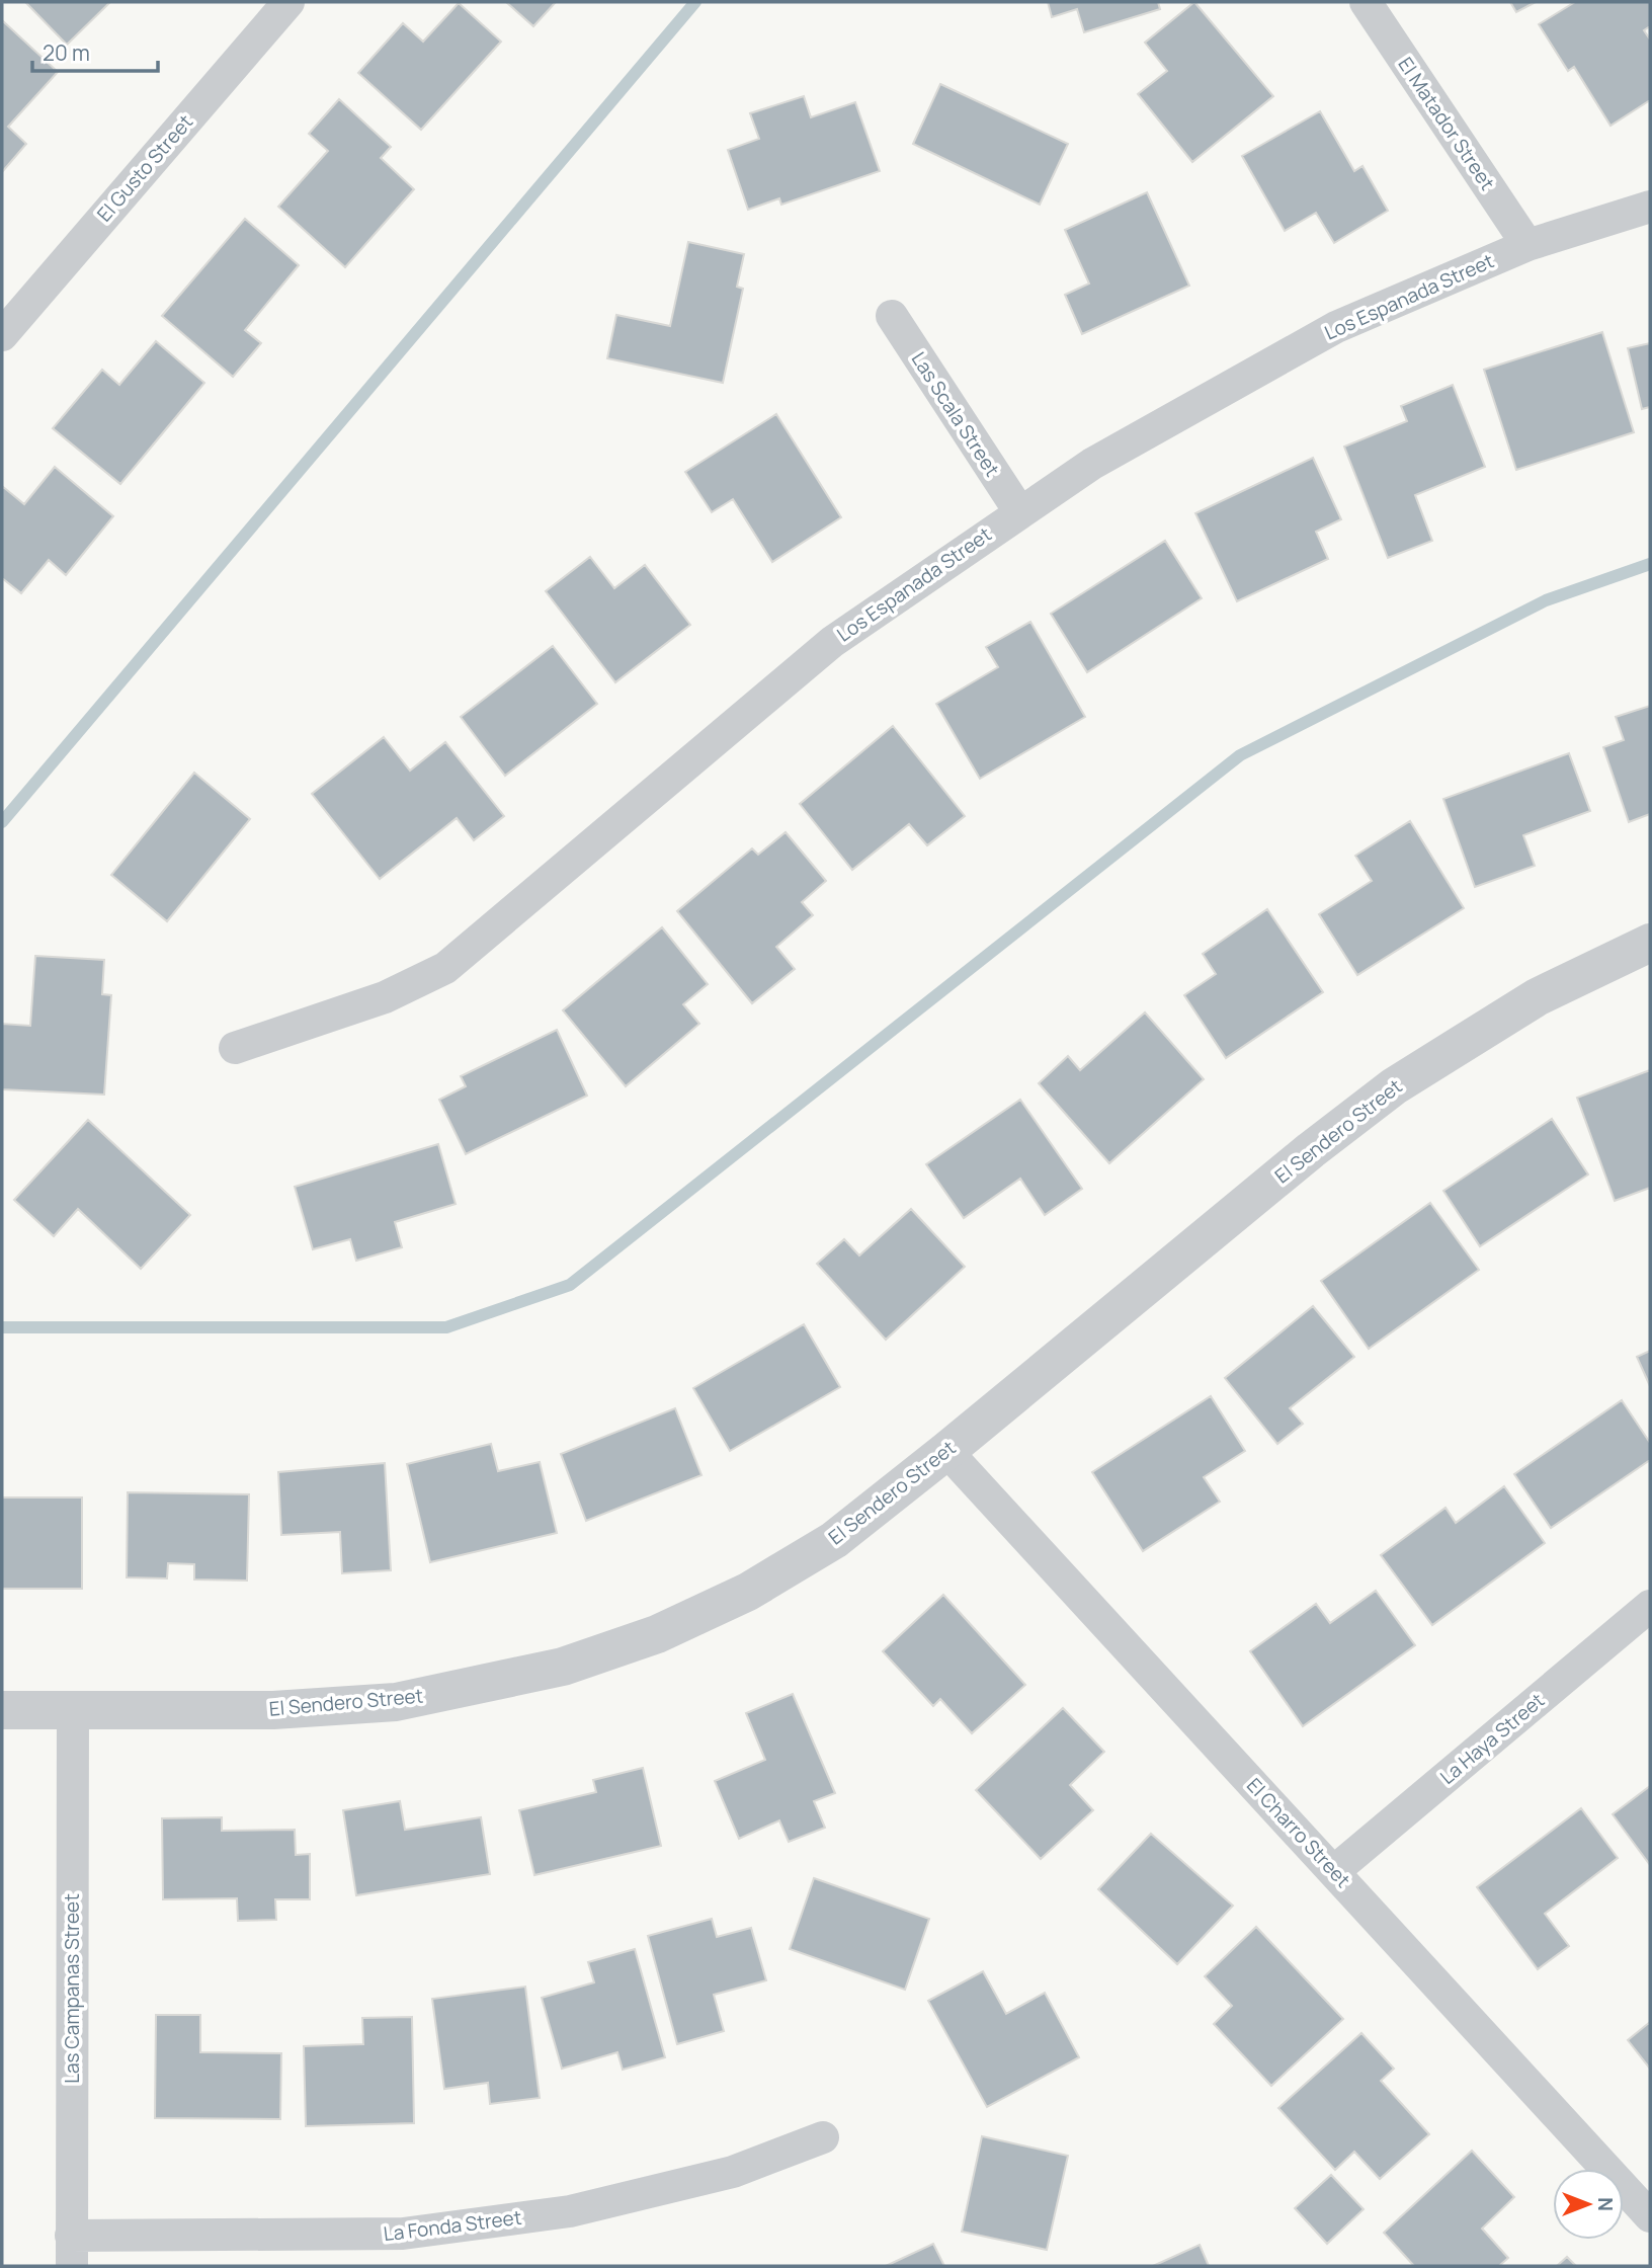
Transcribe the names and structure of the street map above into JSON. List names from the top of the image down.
{
  "streets": {
    "street": [
      "El Matador Street",
      "El Gusto Street",
      "Los Espanada Street",
      "Las Scala Street",
      "El Sendero Street",
      "La Haya Street",
      "El Charro Street",
      "Las Campanas Street",
      "La Fonda Street"
    ]
  },
  "crossings": [
    ["El Matador Street", "Los Espanada Street"],
    ["Los Espanada Street", "Las Scala Street"],
    ["El Sendero Street", "El Charro Street"],
    ["El Sendero Street", "Las Campanas Street"],
    ["La Haya Street", "El Charro Street"],
    ["Las Campanas Street", "La Fonda Street"]
  ],
  "scale_bar": "20 m",
  "north": "right"
}
